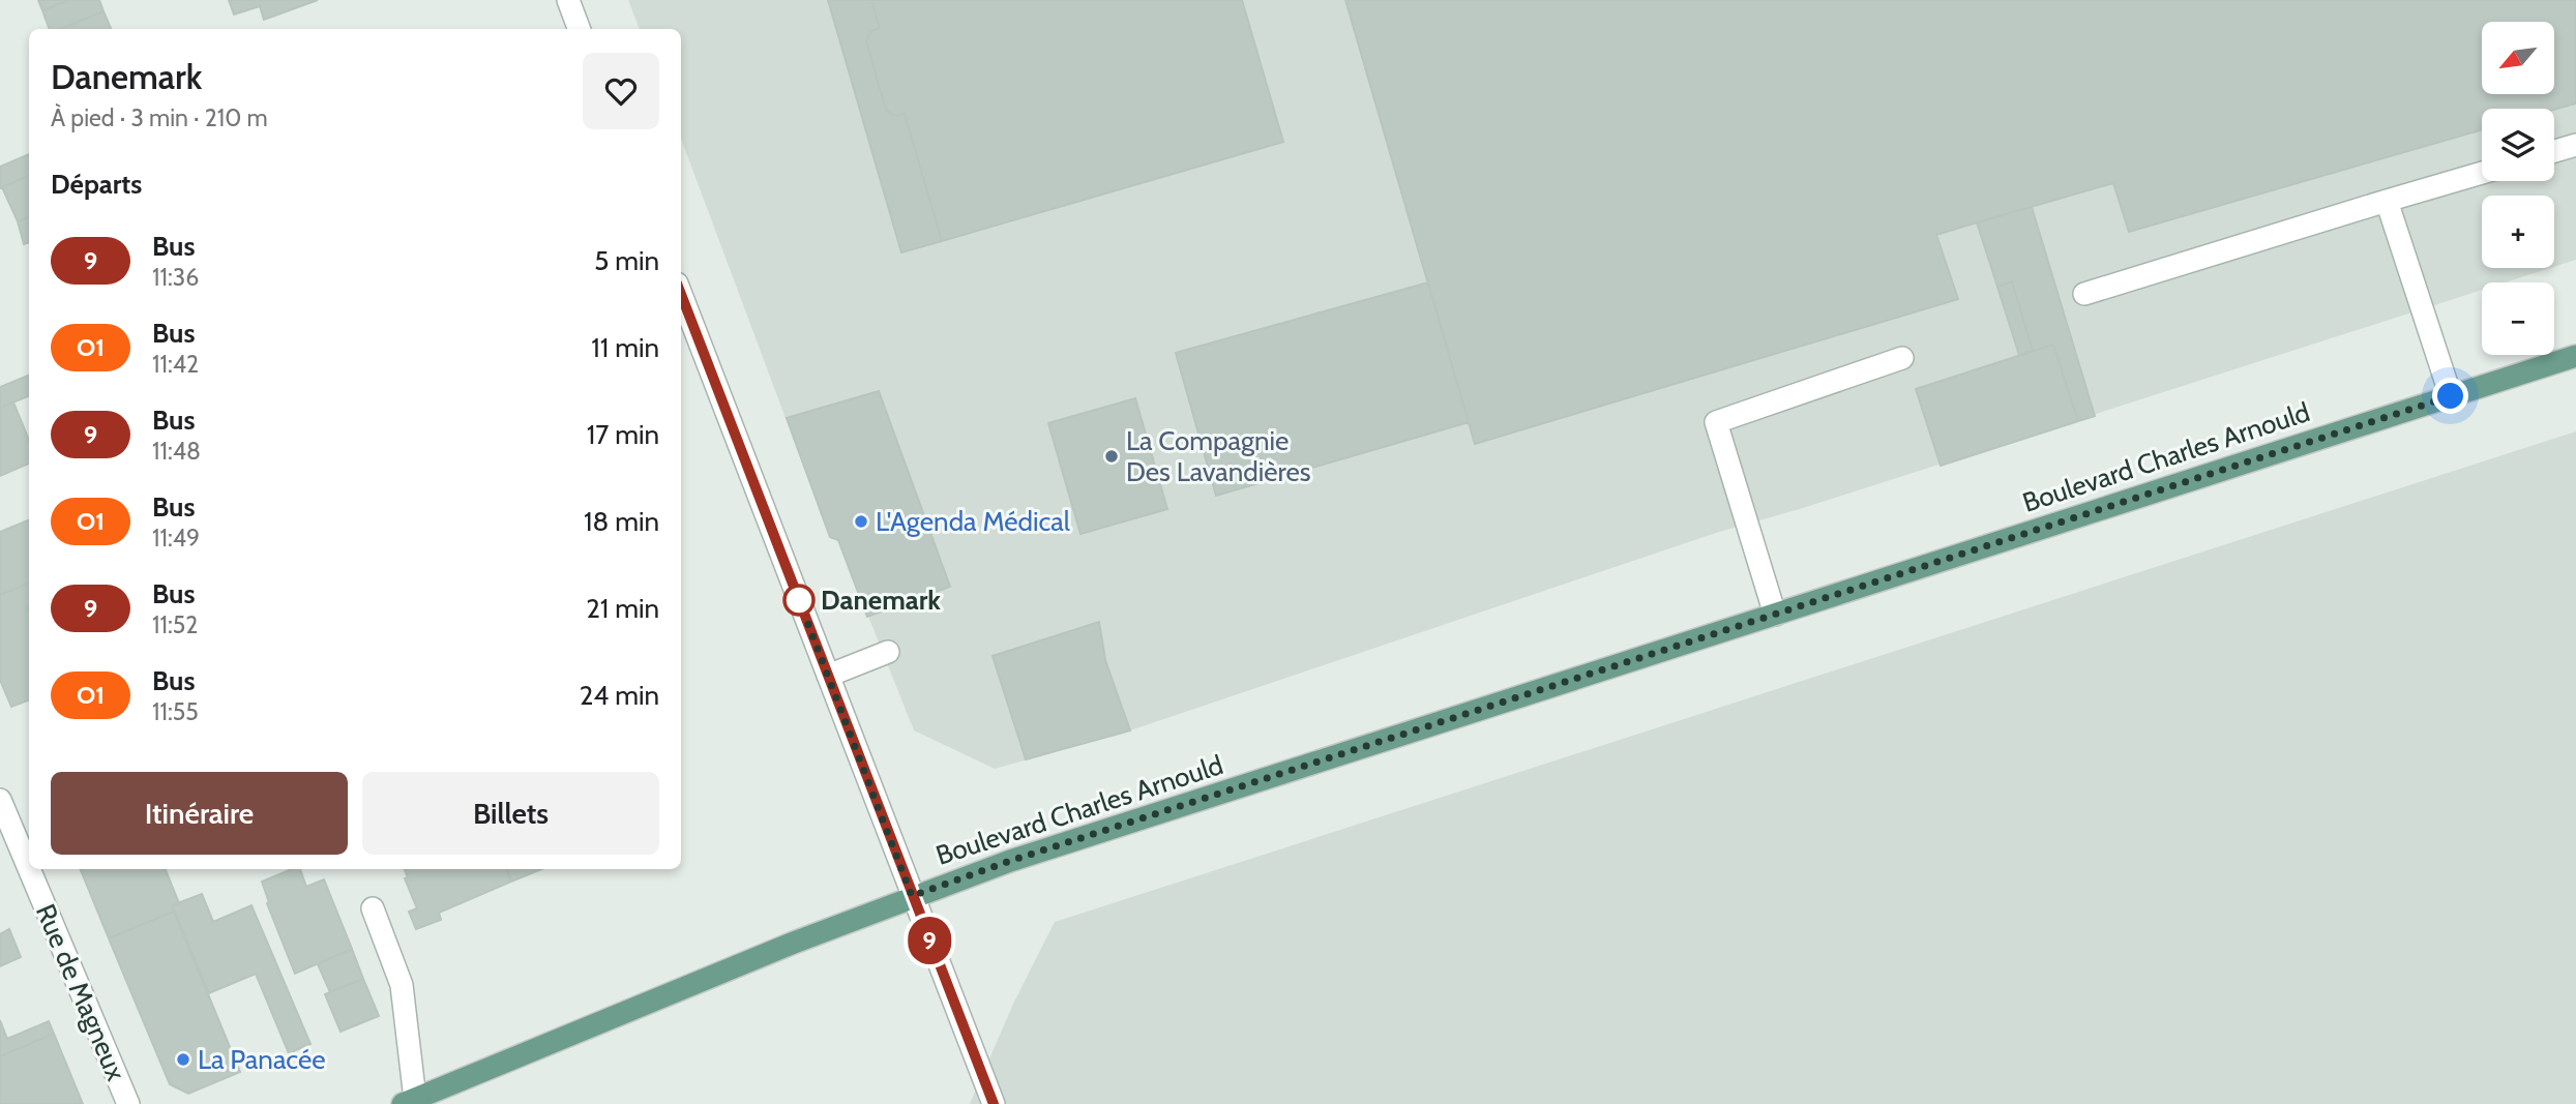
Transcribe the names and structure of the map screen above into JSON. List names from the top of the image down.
{
  "streets": {
    "main road": ["Boulevard Charles Arnould"],
    "street": ["Rue de Magneux"]
  },
  "places": [
    "La Compagnie Des Lavandières",
    "L'Agenda Médical",
    "Danemark",
    "La Panacée"
  ],
  "lines": ["bus line 9"],
  "north": "bottom left",
  "page": {
    "on_map": "9",
    "map_buttons": ["+", "−"],
    "heading": [
      ["Danemark", "À pied · 3 min · 210 m"],
      "Départs"
    ],
    "list": [
      {
        "mark": "9",
        "name": "Bus",
        "note": "11:36",
        "value": "5 min"
      },
      {
        "mark": "O1",
        "name": "Bus",
        "note": "11:42",
        "value": "11 min"
      },
      {
        "mark": "9",
        "name": "Bus",
        "note": "11:48",
        "value": "17 min"
      },
      {
        "mark": "O1",
        "name": "Bus",
        "note": "11:49",
        "value": "18 min"
      },
      {
        "mark": "9",
        "name": "Bus",
        "note": "11:52",
        "value": "21 min"
      },
      {
        "mark": "O1",
        "name": "Bus",
        "note": "11:55",
        "value": "24 min"
      }
    ],
    "buttons": ["Itinéraire", "Billets"]
  }
}
